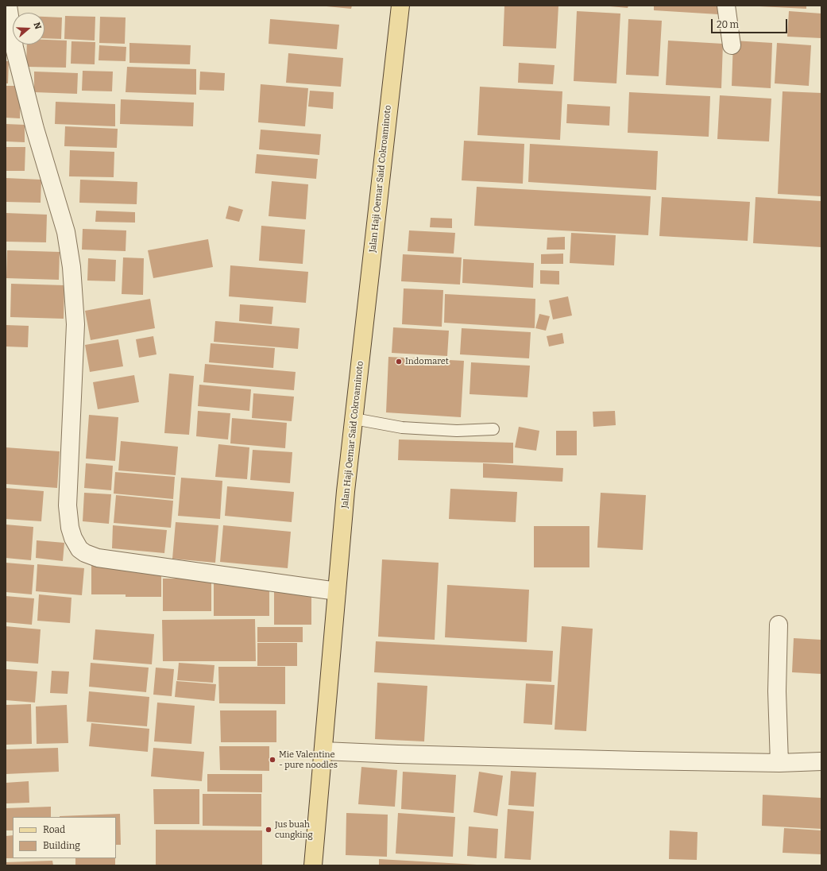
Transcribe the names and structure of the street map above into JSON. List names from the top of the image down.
{
  "streets": {
    "main road": ["Jalan Haji Oemar Said Cokroaminoto"]
  },
  "places": ["Indomaret", "Mie Valentine - pure noodles", "Jus buah cungking"],
  "legend": ["Road", "Building"],
  "scale_bar": "20 m",
  "north": "right"
}
